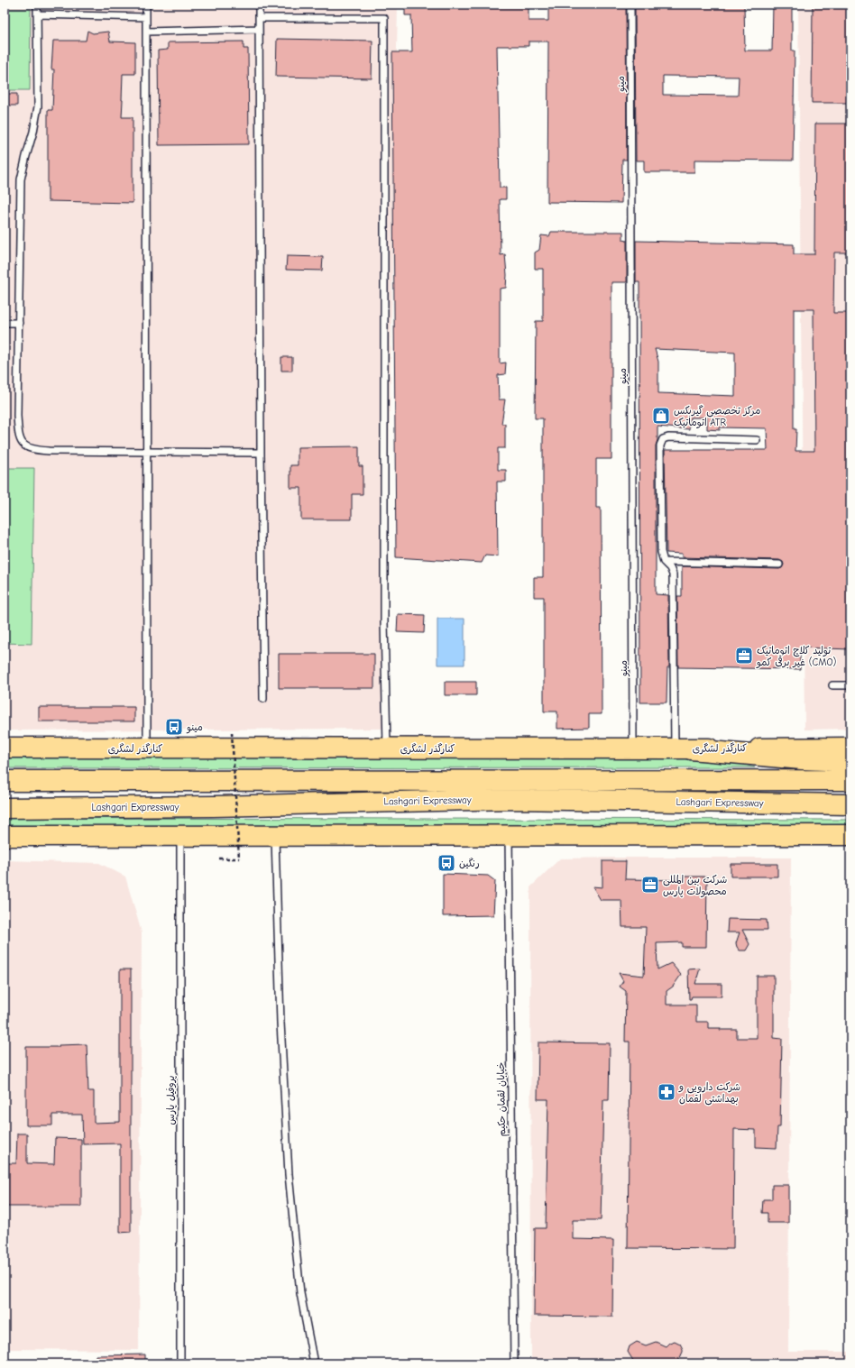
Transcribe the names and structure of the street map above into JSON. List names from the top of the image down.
{
  "streets": {
    "main road": ["کنارگذر لشگری", "Lashgari Expressway"],
    "lane": ["مینو", "خیابان لقمان حکیم", "پروفیل پارس"]
  },
  "crossings": [
    ["مینو", "کنارگذر لشگری"]
  ],
  "places": {
    "shop": ["مرکز تخصصی گیربکس اتوماتیک ATR"],
    "office": ["تولید کلاچ اتوماتیک غیر برقی کمو (CMO)", "شرکت بین المللی محصولات پارس"],
    "bus stop": ["مینو", "رنگین"],
    "pharmacy": ["شرکت دارویی و بهداشتی لقمان"]
  }
}
